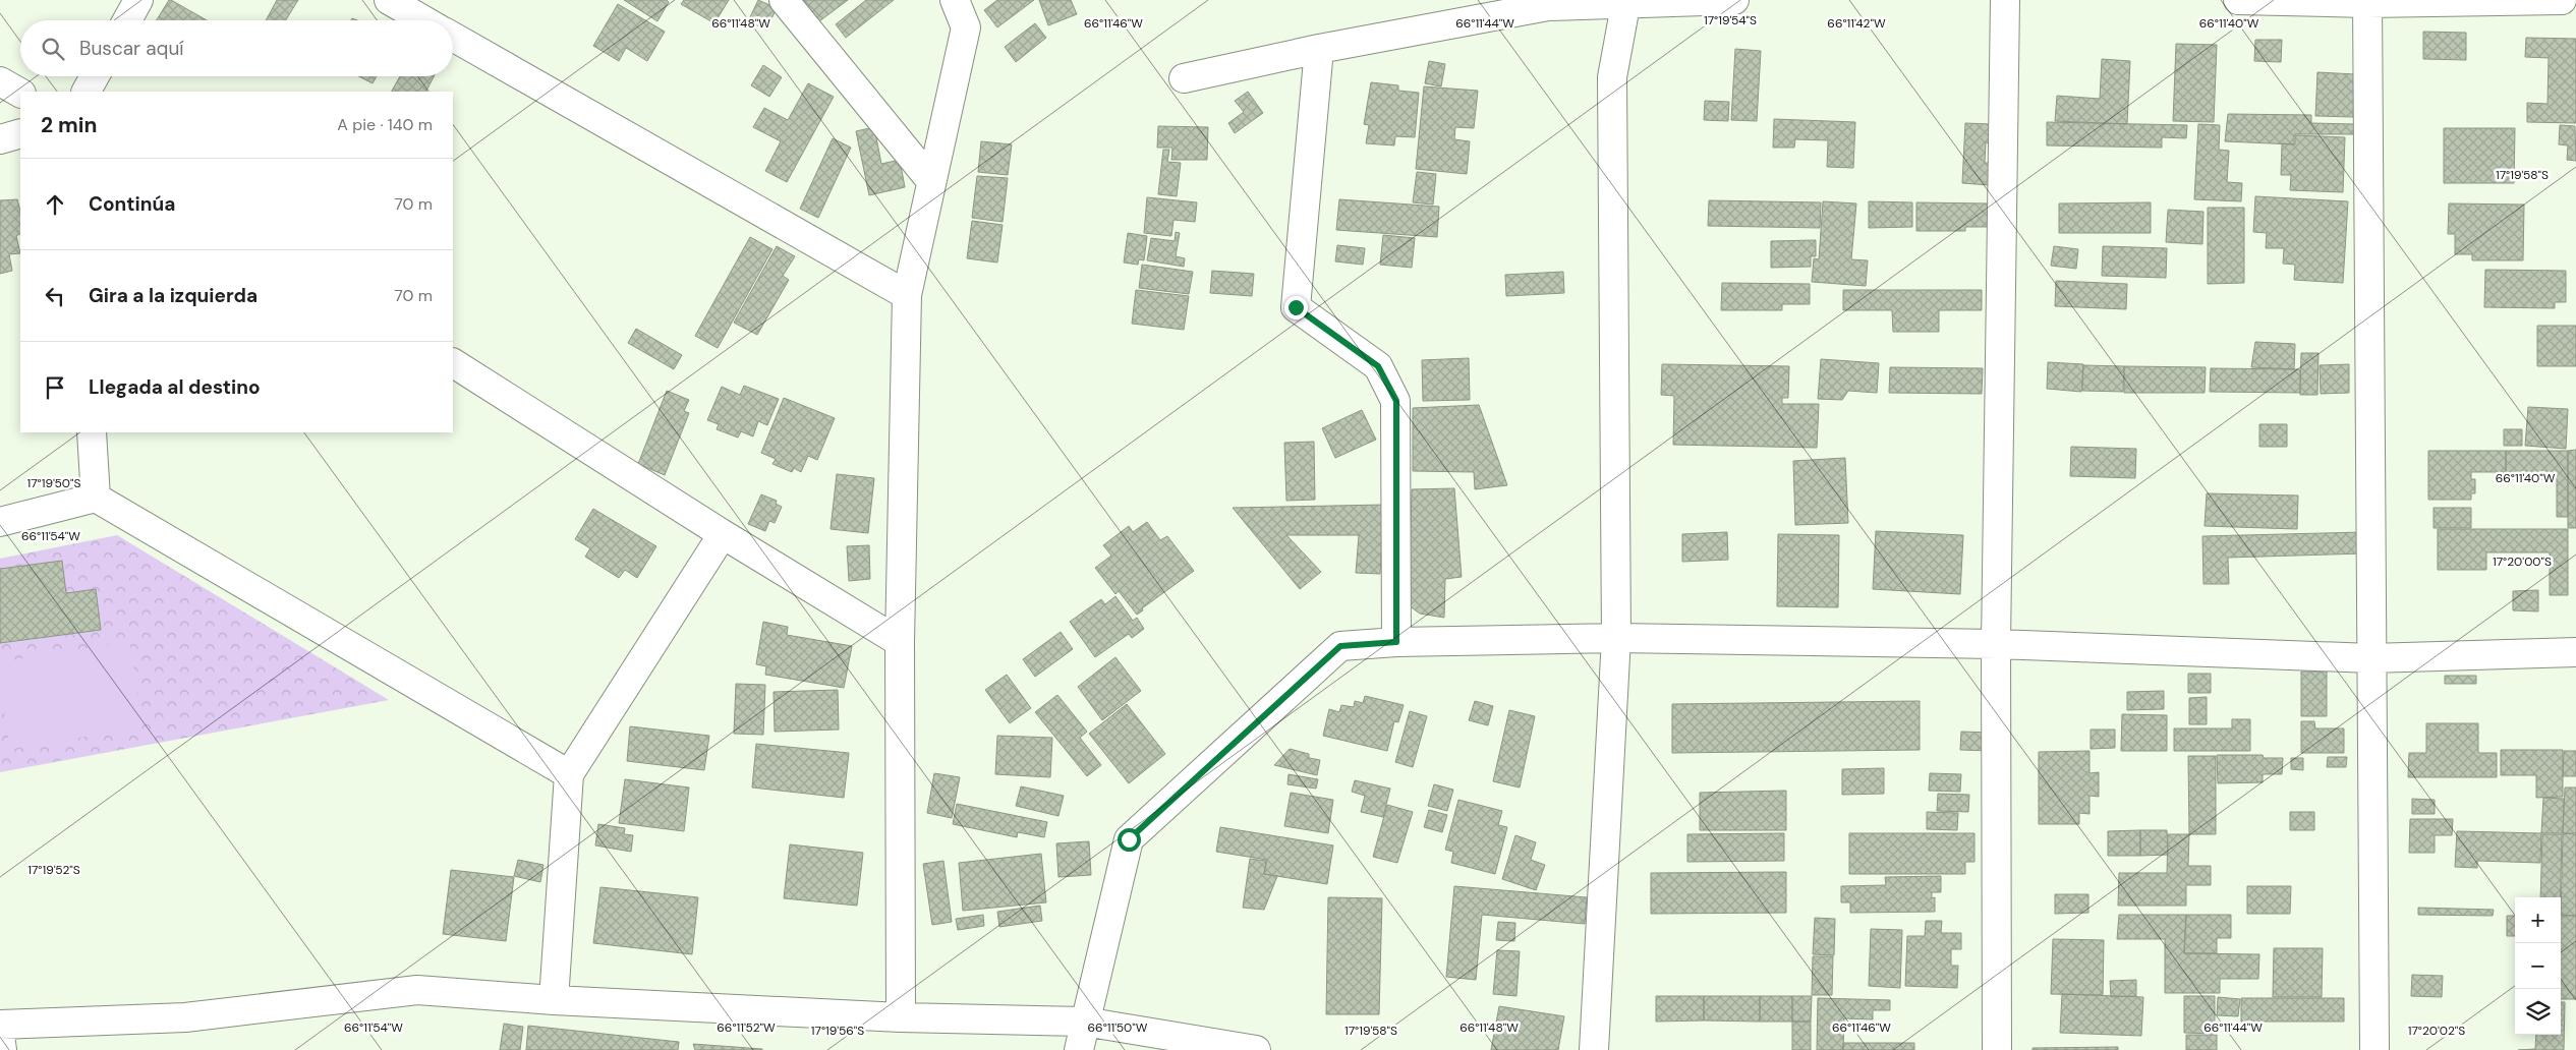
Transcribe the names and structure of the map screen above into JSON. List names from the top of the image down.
{
  "page": {
    "search": "Buscar aquí",
    "heading": ["2 min", "A pie · 140 m"],
    "list": [
      ["Continúa", "70 m"],
      ["Gira a la izquierda", "70 m"],
      "Llegada al destino"
    ],
    "map_buttons": ["+", "−"]
  },
  "coordinates": [
    "17°19'54\"S",
    "66°11'48\"W",
    "66°11'46\"W",
    "66°11'44\"W",
    "66°11'42\"W",
    "66°11'40\"W",
    "17°19'58\"S",
    "17°19'50\"S",
    "66°11'54\"W",
    "17°20'00\"S",
    "17°19'52\"S",
    "66°11'52\"W",
    "66°11'50\"W",
    "17°19'56\"S",
    "17°20'02\"S"
  ]
}
